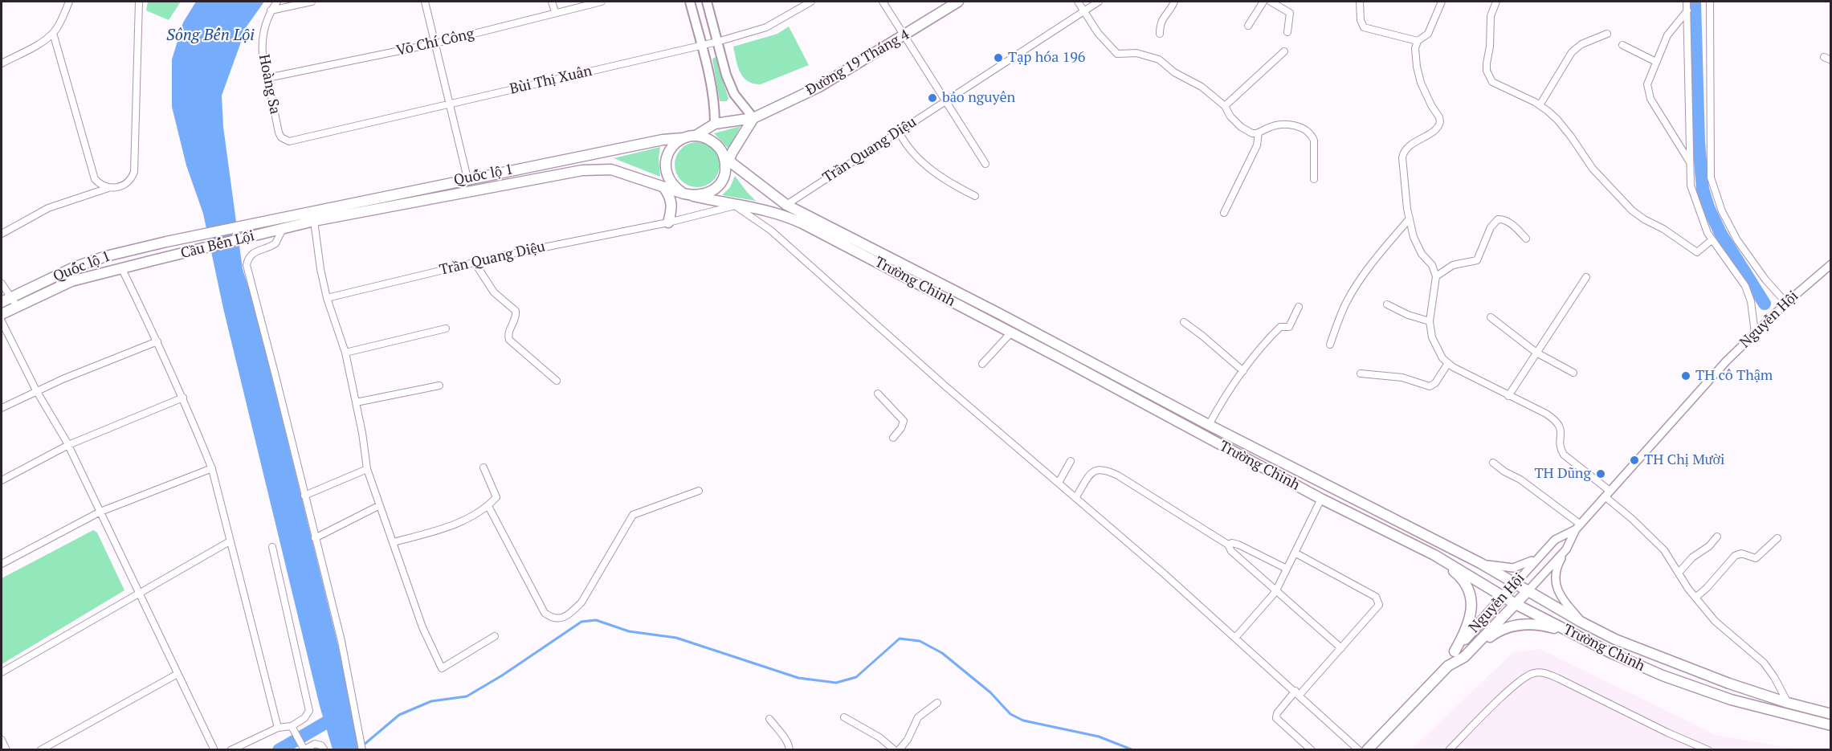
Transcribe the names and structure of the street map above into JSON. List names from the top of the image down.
{
  "streets": {
    "main road": [
      "Đường 19 Tháng 4",
      "Quốc lộ 1",
      "Cầu Bến Lội",
      "Trường Chinh",
      "Nguyễn Hội"
    ],
    "street": [
      "Võ Chí Công",
      "Bùi Thị Xuân",
      "Hoàng Sa",
      "Trần Quang Diệu"
    ]
  },
  "crossings": [
    ["Võ Chí Công", "Hoàng Sa"],
    ["Đường 19 Tháng 4", "Quốc lộ 1"],
    ["Đường 19 Tháng 4", "Trường Chinh"],
    ["Bùi Thị Xuân", "Hoàng Sa"],
    ["Trần Quang Diệu", "Trường Chinh"],
    ["Quốc lộ 1", "Cầu Bến Lội"],
    ["Quốc lộ 1", "Trường Chinh"],
    ["Trường Chinh", "Nguyễn Hội"]
  ],
  "water": ["Sông Bến Lội"],
  "places": [
    "Tạp hóa 196",
    "bảo nguyên",
    "TH cô Thậm",
    "TH Chị Mười",
    "TH Dũng"
  ]
}
